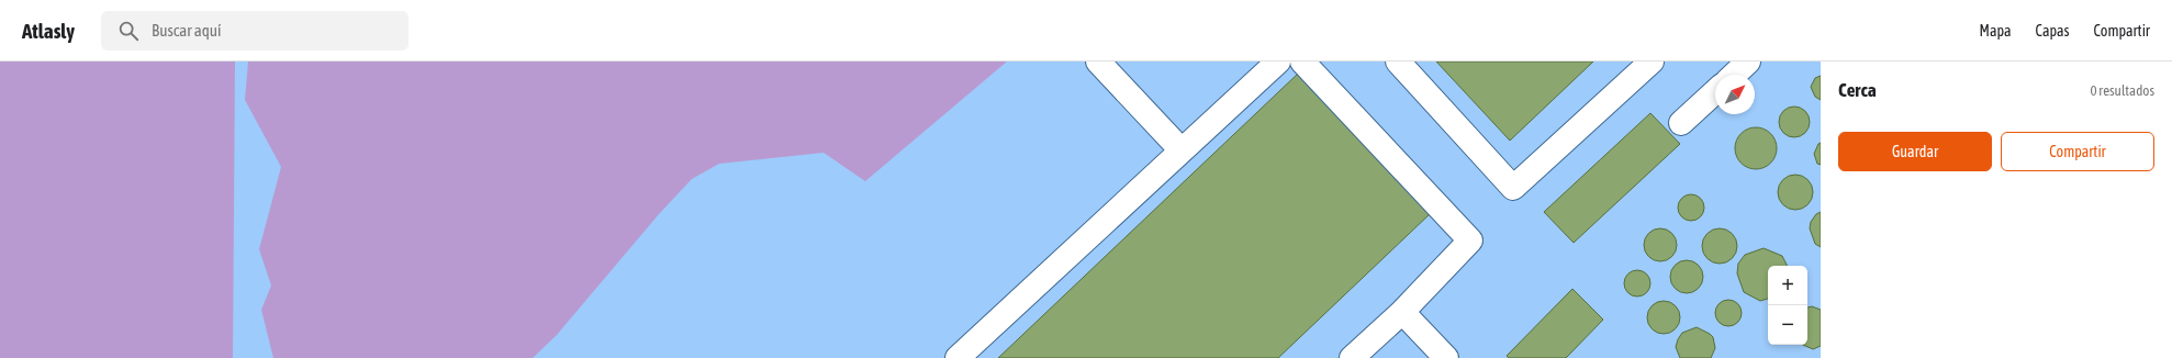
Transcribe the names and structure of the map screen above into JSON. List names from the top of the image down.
{
  "north": "top right",
  "page": {
    "header": "Atlasly",
    "search": "Buscar aquí",
    "nav": ["Mapa", "Capas", "Compartir"],
    "heading": ["Cerca", "0 resultados"],
    "buttons": ["Guardar", "Compartir"],
    "map_buttons": ["+", "−"]
  }
}
